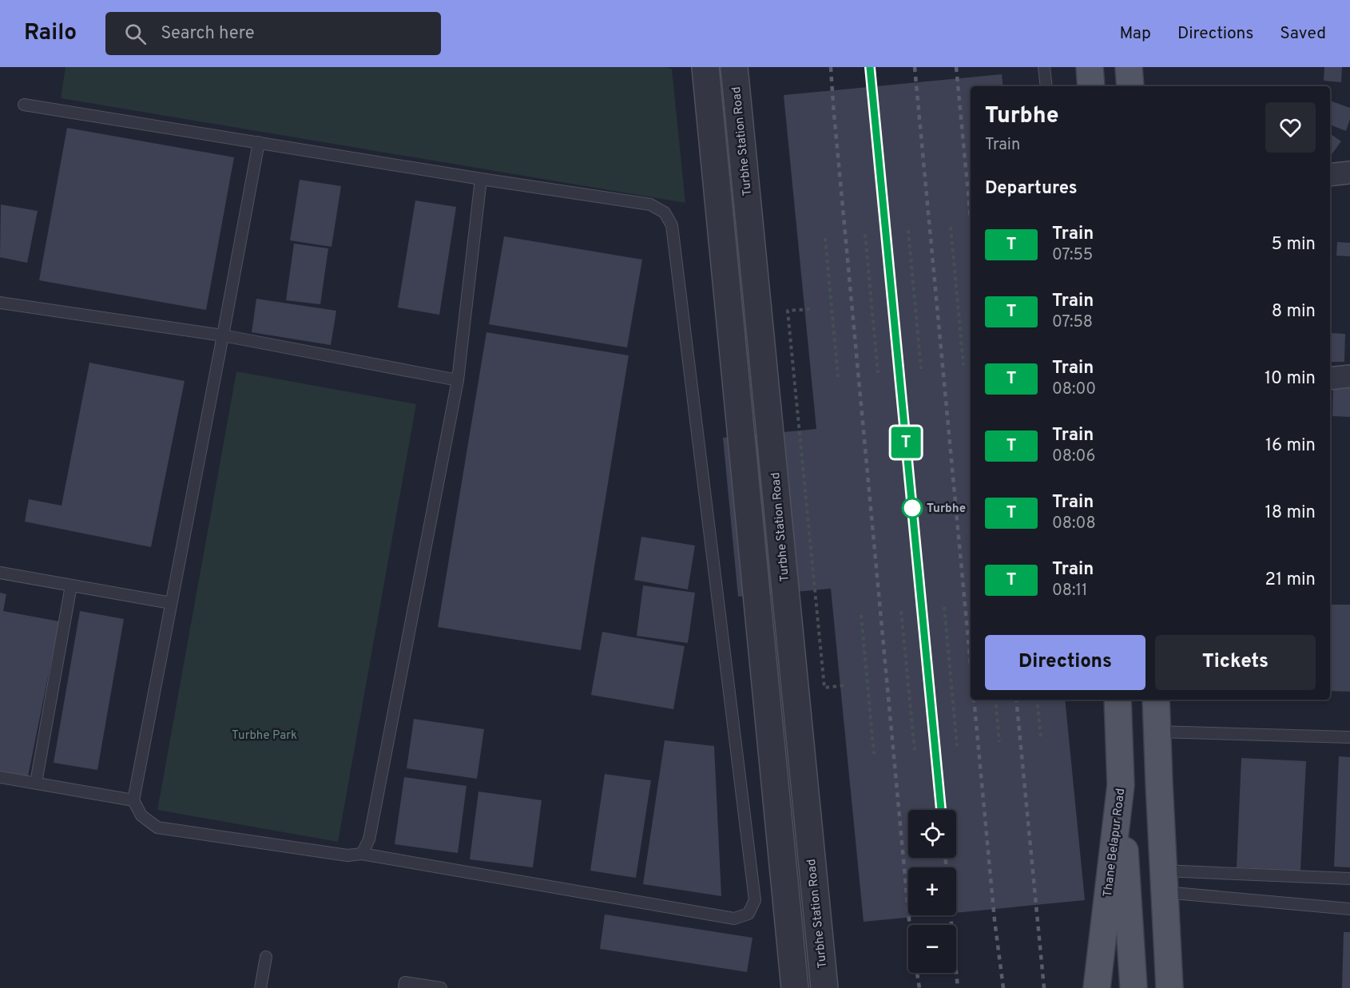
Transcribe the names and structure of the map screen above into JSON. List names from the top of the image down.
{
  "streets": {
    "main road": ["Thane Belapur Road"],
    "street": ["Turbhe Station Road"]
  },
  "parks": ["Turbhe Park"],
  "places": ["Turbhe"],
  "page": {
    "header": "Railo",
    "search": "Search here",
    "nav": ["Map", "Directions", "Saved"],
    "on_map": "T",
    "heading": [
      ["Turbhe", "Train"],
      "Departures"
    ],
    "list": [
      {
        "mark": "T",
        "name": "Train",
        "note": "07:55",
        "value": "5 min"
      },
      {
        "mark": "T",
        "name": "Train",
        "note": "07:58",
        "value": "8 min"
      },
      {
        "mark": "T",
        "name": "Train",
        "note": "08:00",
        "value": "10 min"
      },
      {
        "mark": "T",
        "name": "Train",
        "note": "08:06",
        "value": "16 min"
      },
      {
        "mark": "T",
        "name": "Train",
        "note": "08:08",
        "value": "18 min"
      },
      {
        "mark": "T",
        "name": "Train",
        "note": "08:11",
        "value": "21 min"
      }
    ],
    "buttons": ["Directions", "Tickets"],
    "map_buttons": ["+", "−"]
  }
}
